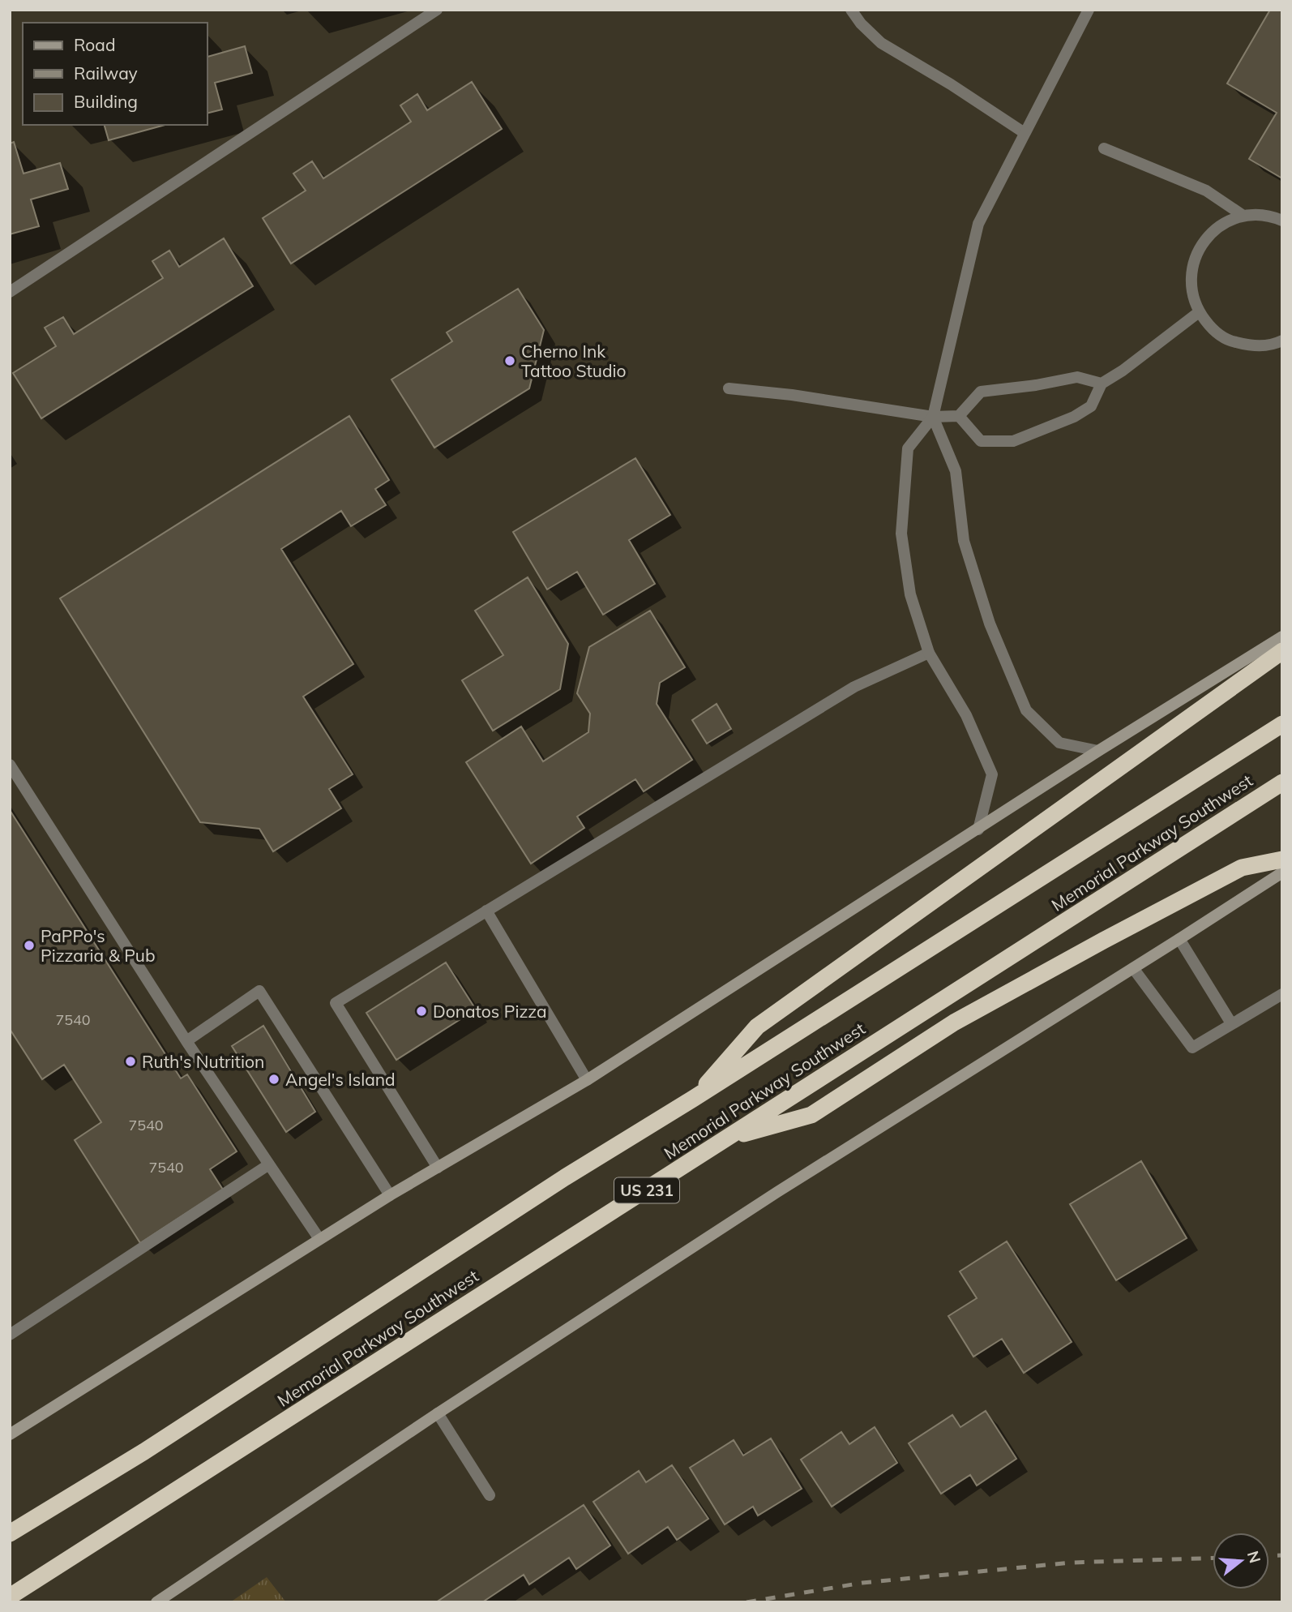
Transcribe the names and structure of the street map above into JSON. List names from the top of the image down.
{
  "streets": {
    "highway": ["Memorial Parkway Southwest", "US 231"]
  },
  "places": [
    "Cherno Ink Tattoo Studio",
    "PaPPo's Pizzaria & Pub",
    "Donatos Pizza",
    "Ruth's Nutrition",
    "Angel's Island"
  ],
  "house_numbers": ["7540", "7540", "7540"],
  "legend": ["Road", "Railway", "Building"],
  "north": "right"
}
